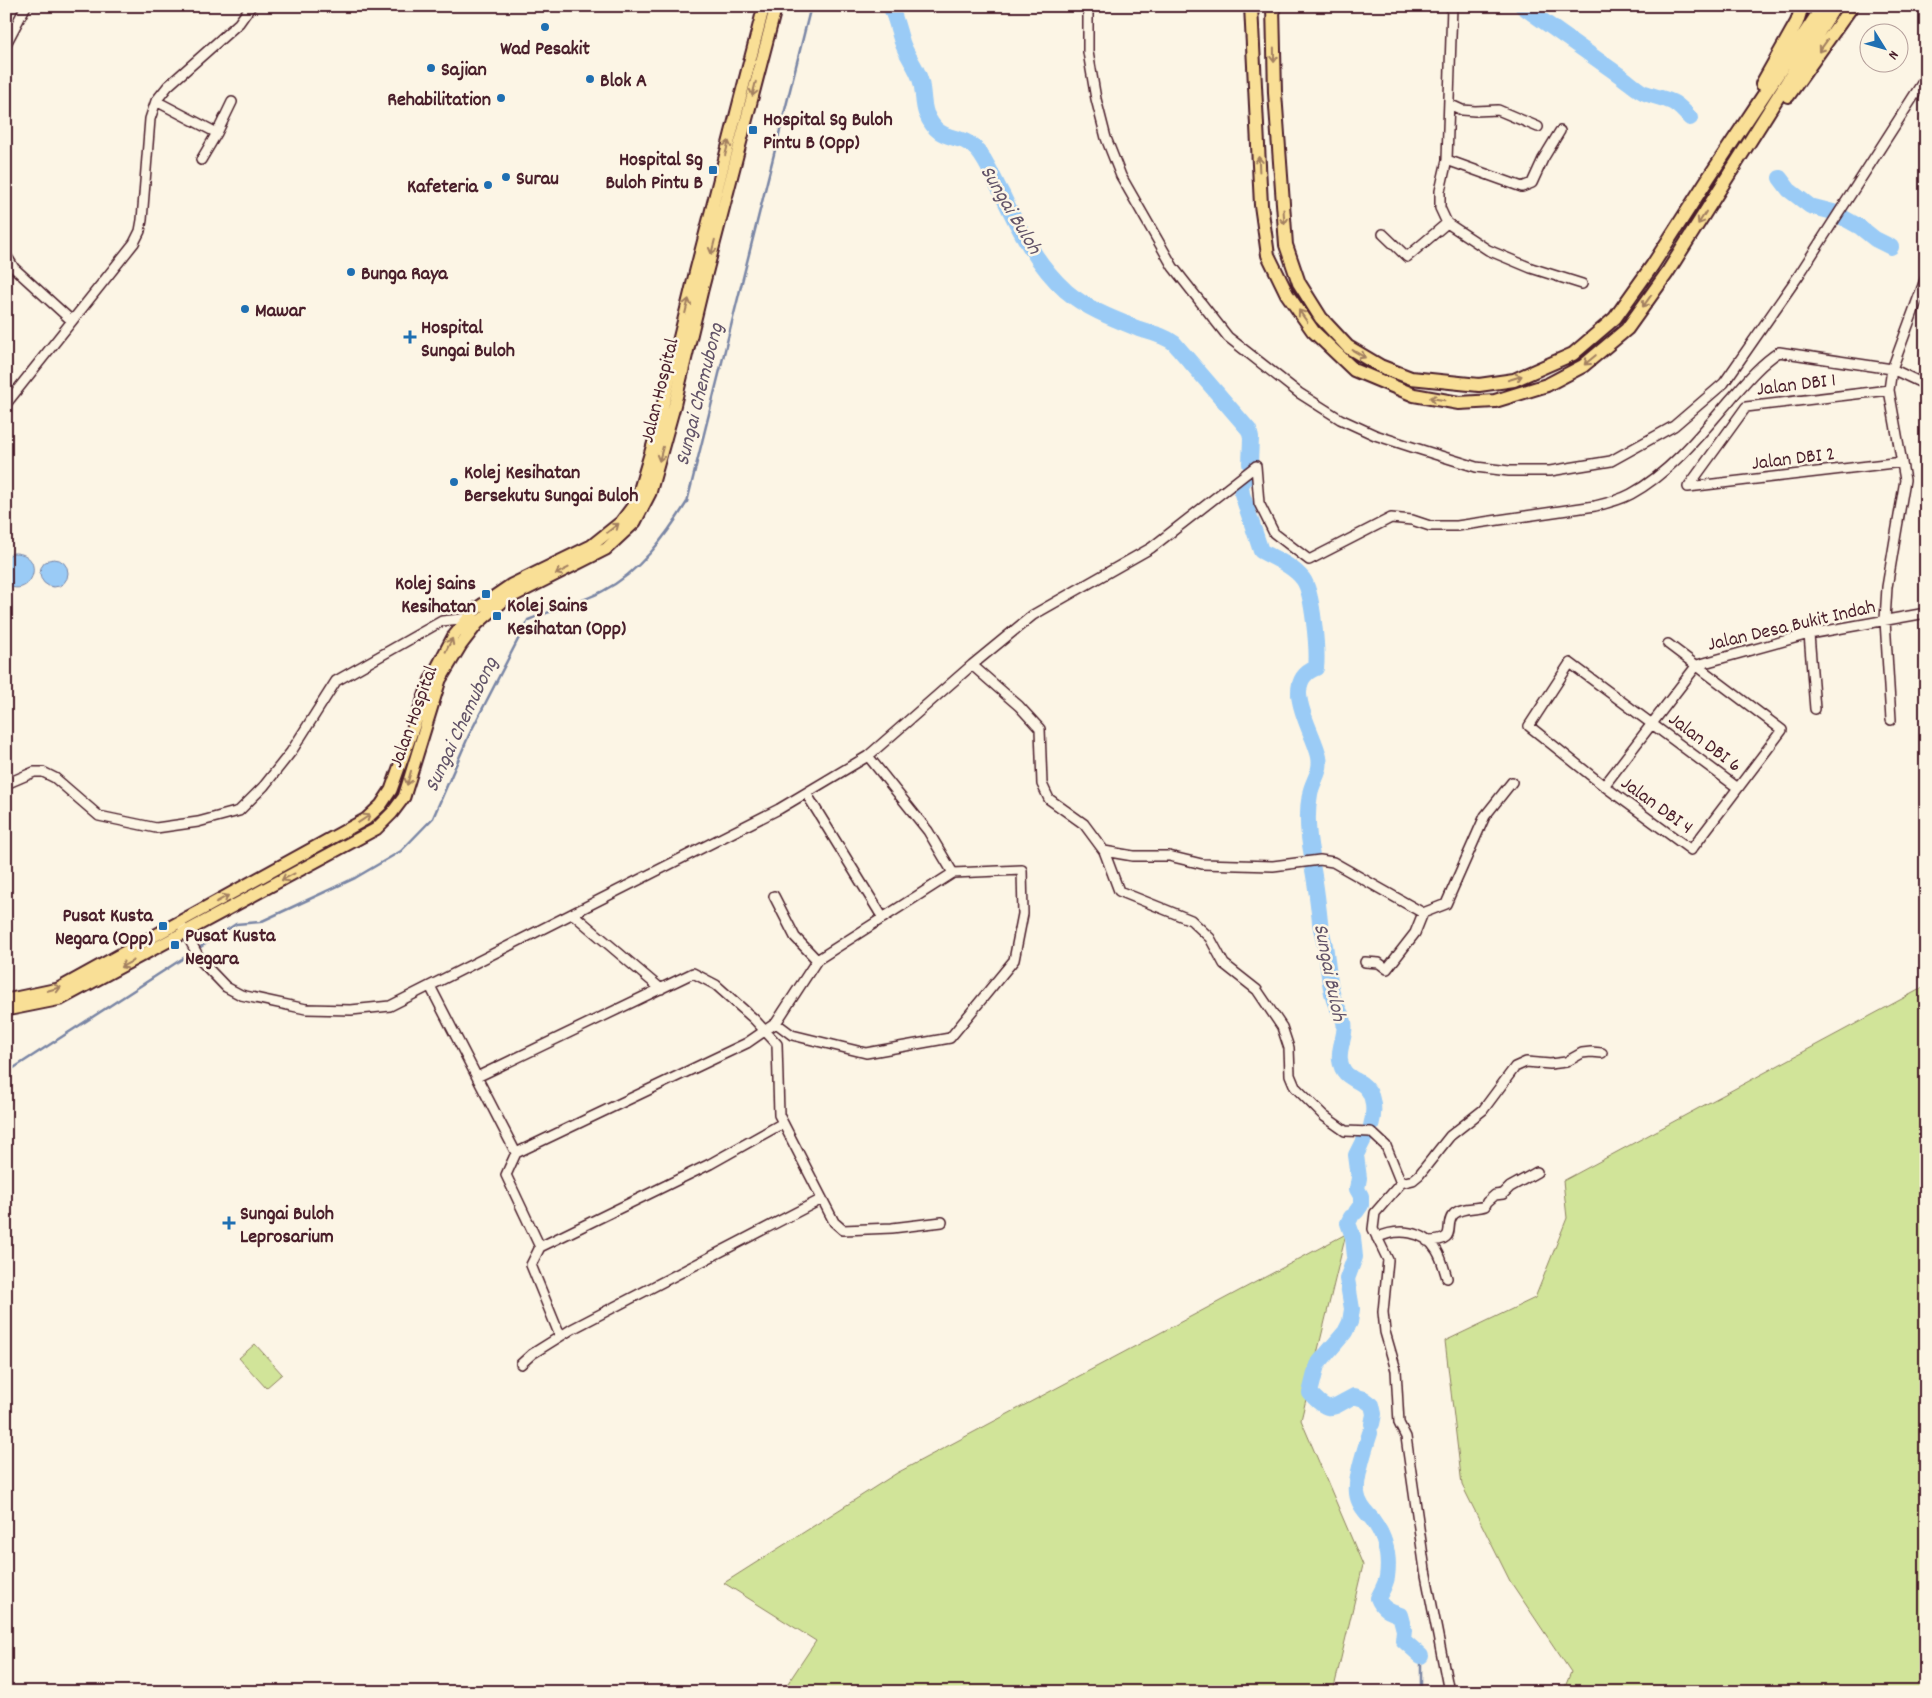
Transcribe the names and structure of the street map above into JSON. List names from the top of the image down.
{
  "streets": {
    "main road": ["Jalan Hospital"],
    "street": [
      "Jalan DBI 1",
      "Jalan DBI 2",
      "Jalan Desa Bukit Indah",
      "Jalan DBI 6",
      "Jalan DBI 4"
    ]
  },
  "crossings": [
    ["Jalan DBI 1", "Jalan DBI 2"],
    ["Jalan Desa Bukit Indah", "Jalan DBI 6"],
    ["Jalan Desa Bukit Indah", "Jalan DBI 4"],
    ["Jalan DBI 6", "Jalan DBI 4"]
  ],
  "water": ["Sungai Buloh", "Sungai Chemubong"],
  "places": {
    "other": [
      "Wad Pesakit",
      "Sajian",
      "Blok A",
      "Rehabilitation",
      "Surau",
      "Kafeteria",
      "Bunga Raya",
      "Mawar",
      "Kolej Kesihatan Bersekutu Sungai Buloh"
    ],
    "transit": [
      "Hospital Sg Buloh Pintu B (Opp)",
      "Hospital Sg Buloh Pintu B",
      "Kolej Sains Kesihatan",
      "Kolej Sains Kesihatan (Opp)",
      "Pusat Kusta Negara (Opp)",
      "Pusat Kusta Negara"
    ],
    "health": ["Hospital Sungai Buloh", "Sungai Buloh Leprosarium"]
  },
  "north": "bottom right"
}
